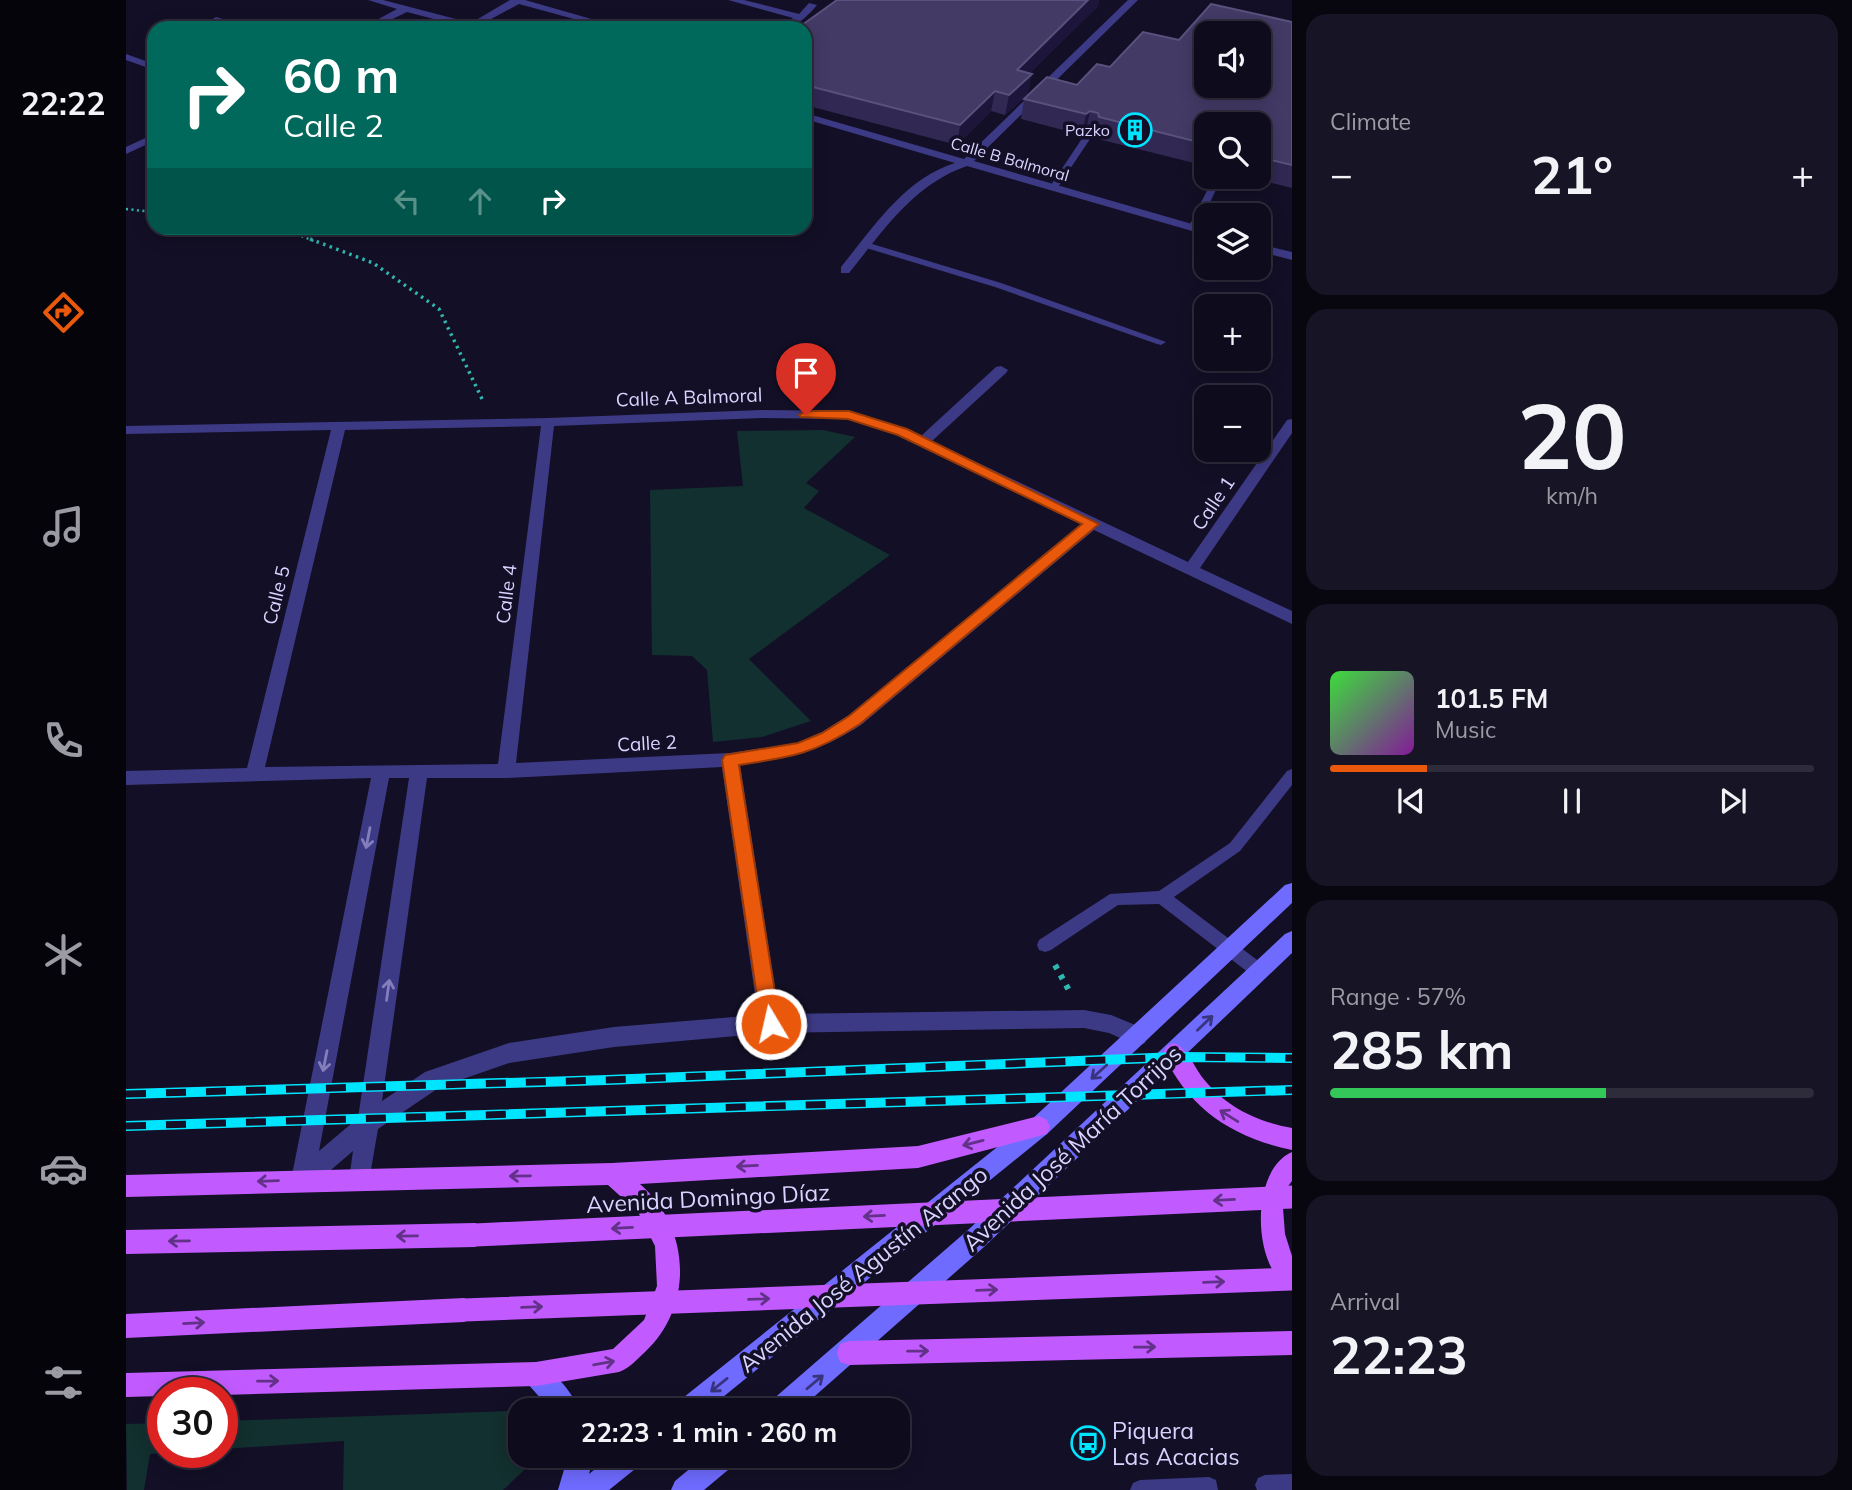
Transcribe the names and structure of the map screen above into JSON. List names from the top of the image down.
{
  "streets": {
    "main road": ["Avenida José María Torrijos", "Avenida Domingo Díaz", "Avenida José Agustín Arango"],
    "street": [
      "Calle B Balmoral",
      "Calle A Balmoral",
      "Calle 1",
      "Calle 4",
      "Calle 5",
      "Calle 2"
    ]
  },
  "crossings": [
    ["Calle A Balmoral", "Calle 1"],
    ["Calle A Balmoral", "Calle 4"],
    ["Calle A Balmoral", "Calle 5"],
    ["Calle A Balmoral", "Calle 2"],
    ["Calle 4", "Calle 2"],
    ["Calle 5", "Calle 2"],
    ["Avenida José María Torrijos", "Avenida José Agustín Arango"]
  ],
  "one_way": ["Avenida José Agustín Arango"],
  "places": {
    "building": ["Pazko"],
    "bus stop": ["Piquera Las Acacias"]
  },
  "page": {
    "tabs": "22:22",
    "tile": [
      "Climate",
      ["20", "km/h"],
      ["Range · 57%", "285 km"],
      ["Arrival", "22:23"]
    ],
    "map_buttons": ["+", "−"],
    "turn": ["60 m", "Calle 2"],
    "heat": ["−", "21°", "+"],
    "song": ["101.5 FM", "Music"],
    "limit": "30",
    "trip": "22:23 · 1 min · 260 m"
  }
}
